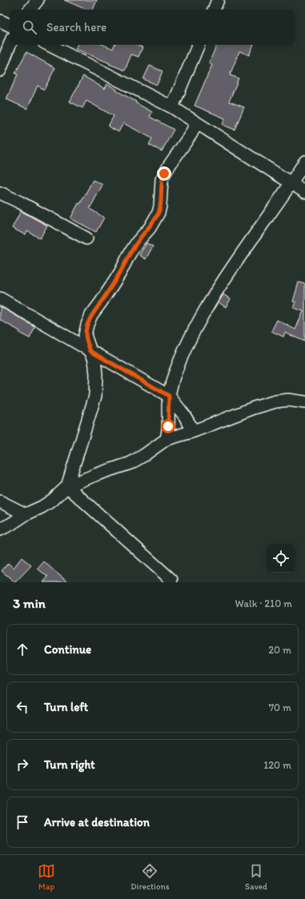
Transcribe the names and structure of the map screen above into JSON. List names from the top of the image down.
{
  "page": {
    "search": "Search here",
    "heading": ["3 min", "Walk · 210 m"],
    "list": [
      ["Continue", "20 m"],
      ["Turn left", "70 m"],
      ["Turn right", "120 m"],
      "Arrive at destination"
    ],
    "nav": ["Map", "Directions", "Saved"]
  }
}
